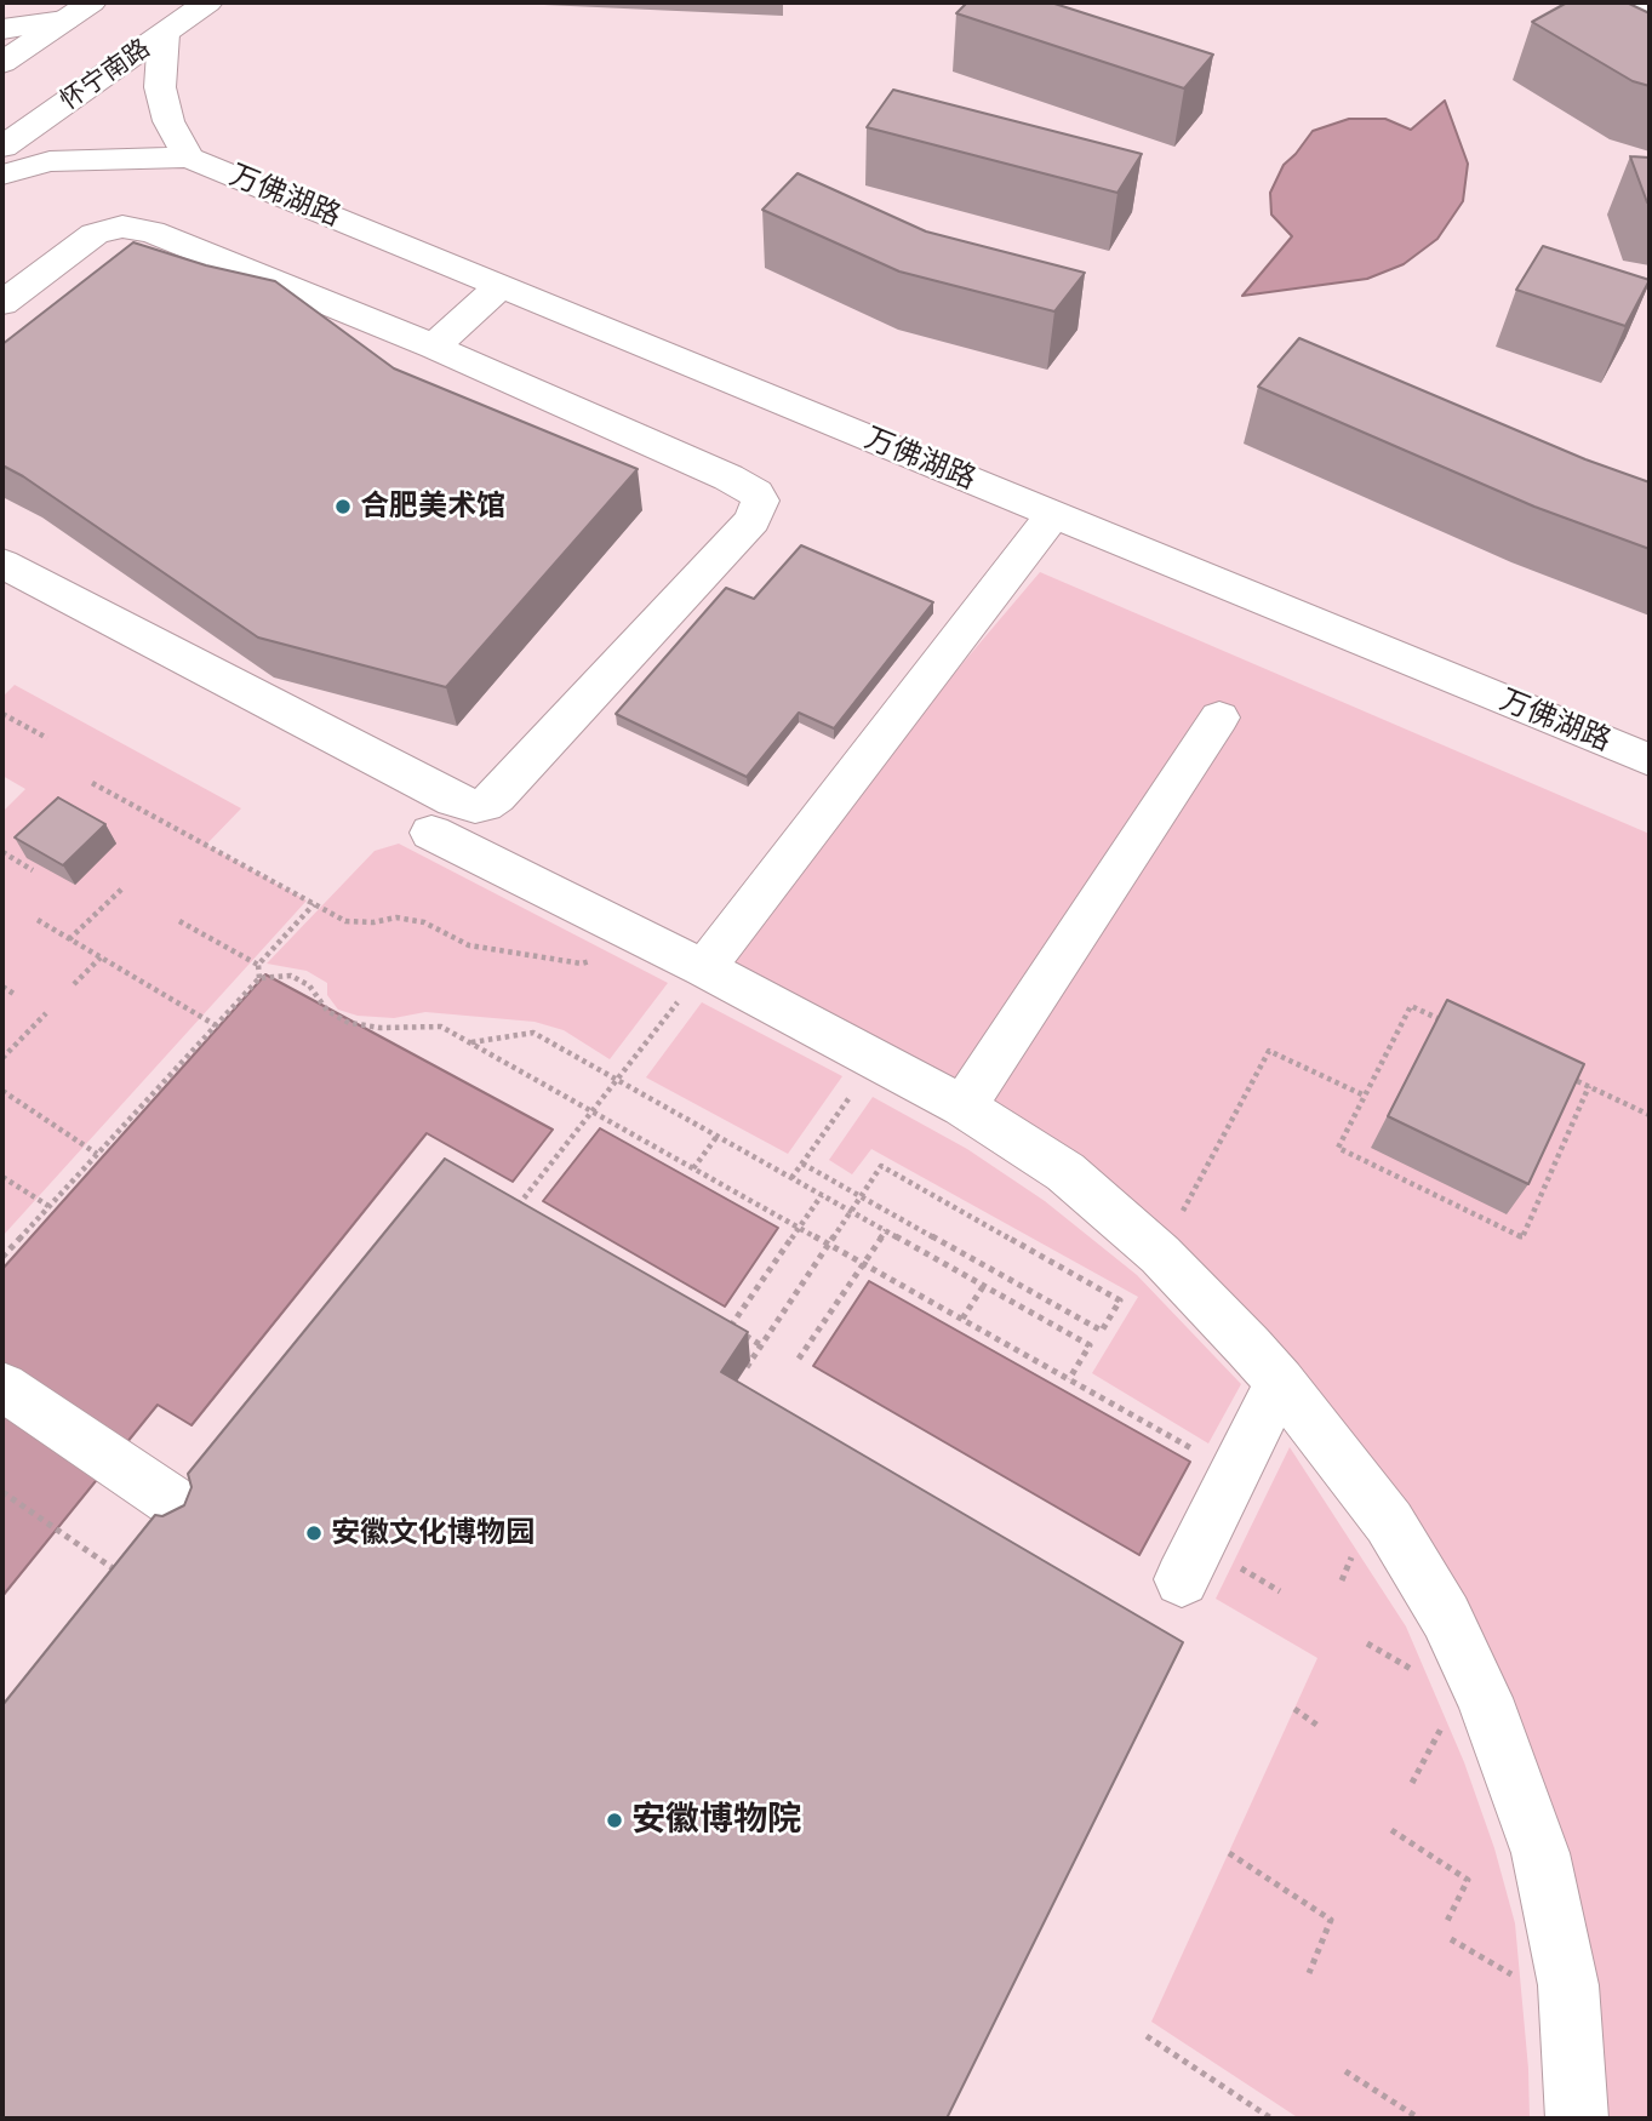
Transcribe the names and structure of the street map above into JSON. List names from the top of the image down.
{
  "streets": {
    "street": ["怀宁南路", "万佛湖路"]
  },
  "places": ["合肥美术馆", "安徽文化博物园", "安徽博物院"]
}
